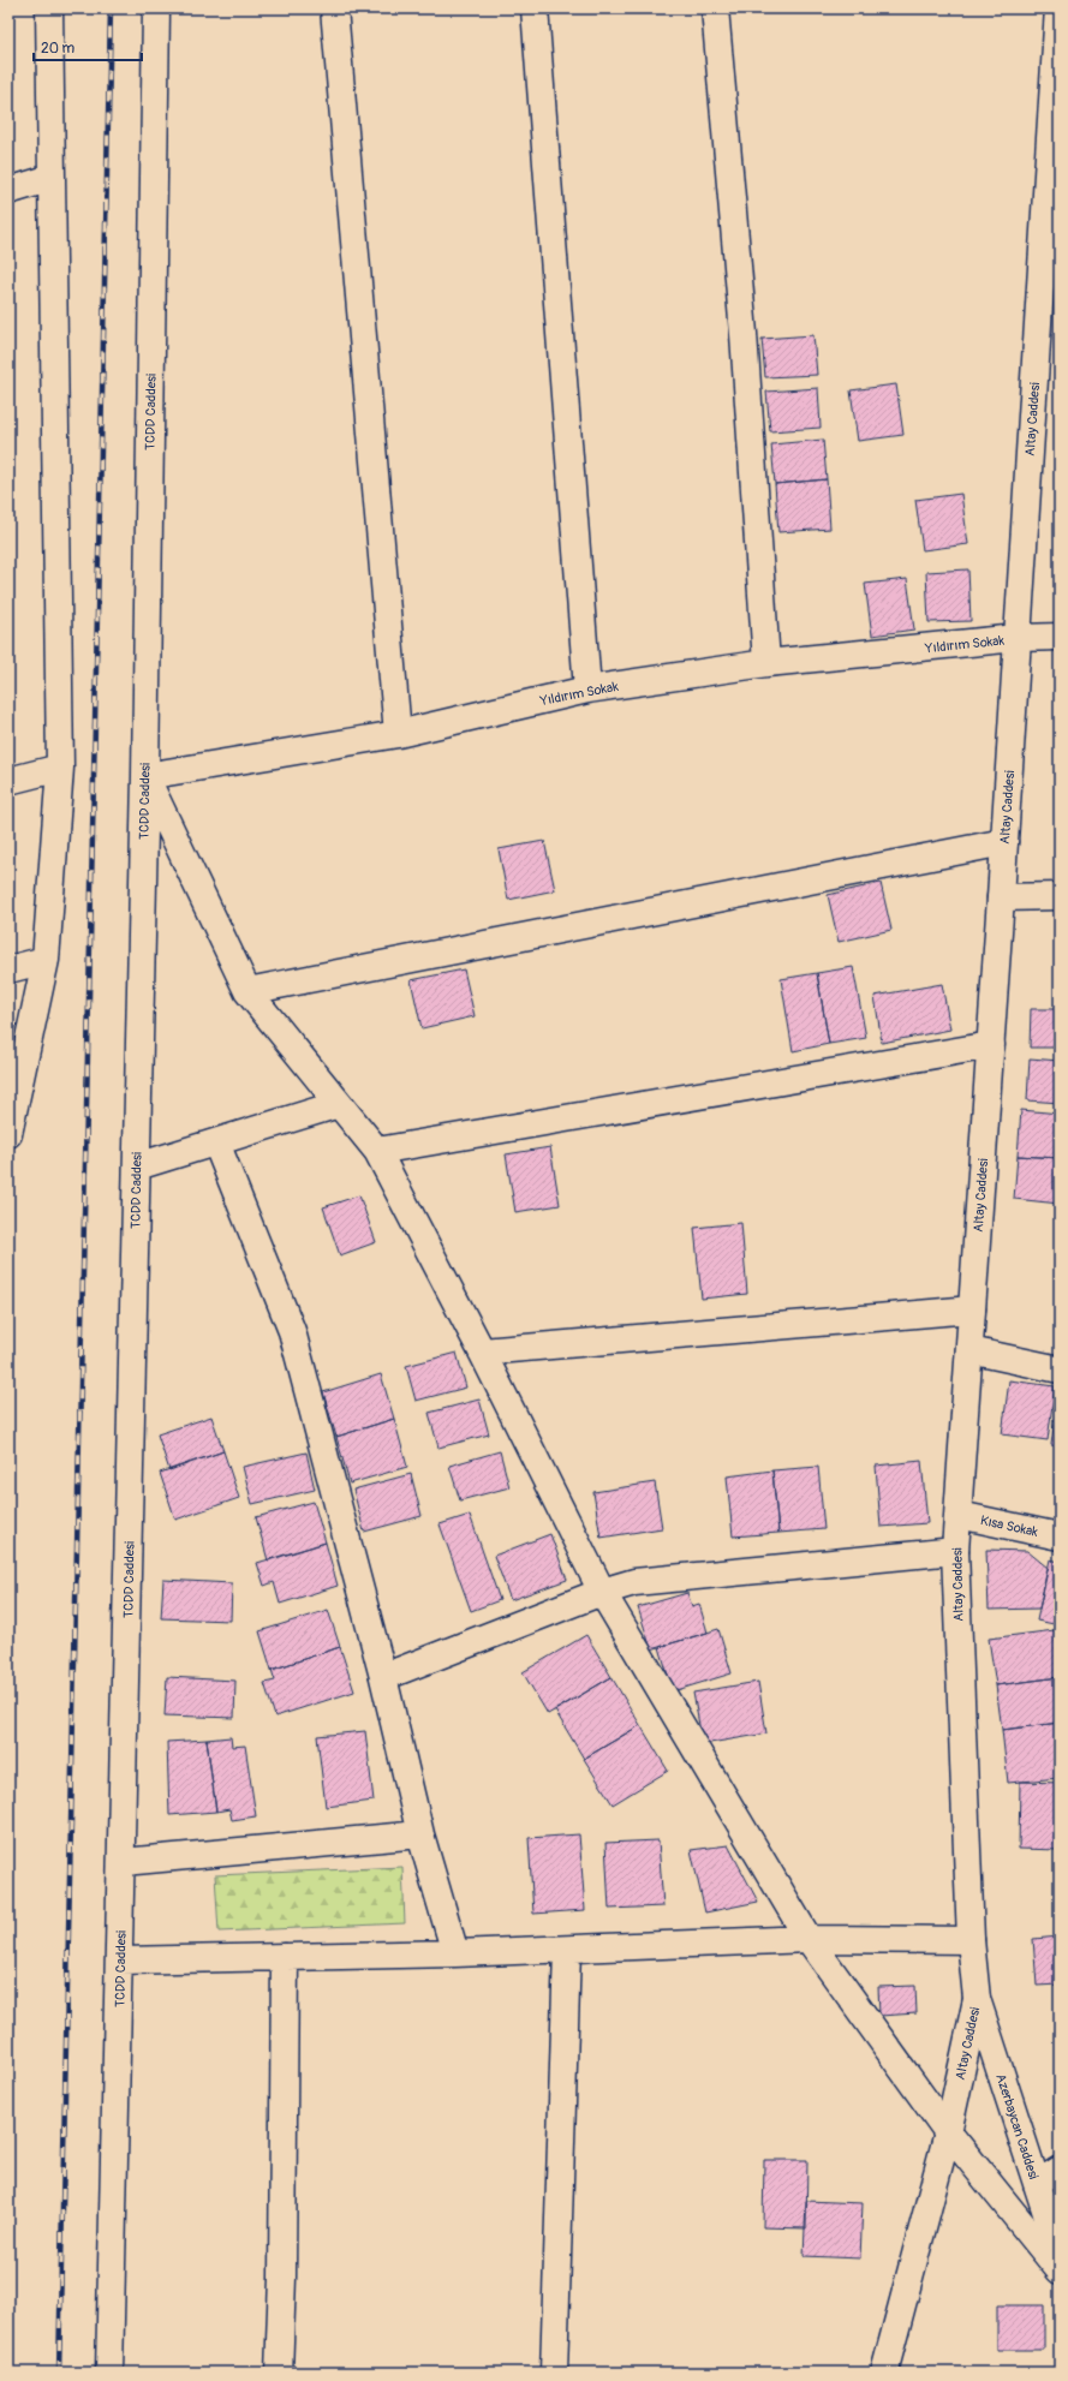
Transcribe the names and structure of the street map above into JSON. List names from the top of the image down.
{
  "streets": {
    "street": [
      "TCDD Caddesi",
      "Altay Caddesi",
      "Yıldırım Sokak",
      "Kısa Sokak",
      "Azerbaycan Caddesi"
    ]
  },
  "crossings": [
    ["TCDD Caddesi", "Yıldırım Sokak"],
    ["Altay Caddesi", "Yıldırım Sokak"],
    ["Altay Caddesi", "Kısa Sokak"],
    ["Altay Caddesi", "Azerbaycan Caddesi"]
  ],
  "scale_bar": "20 m"
}
